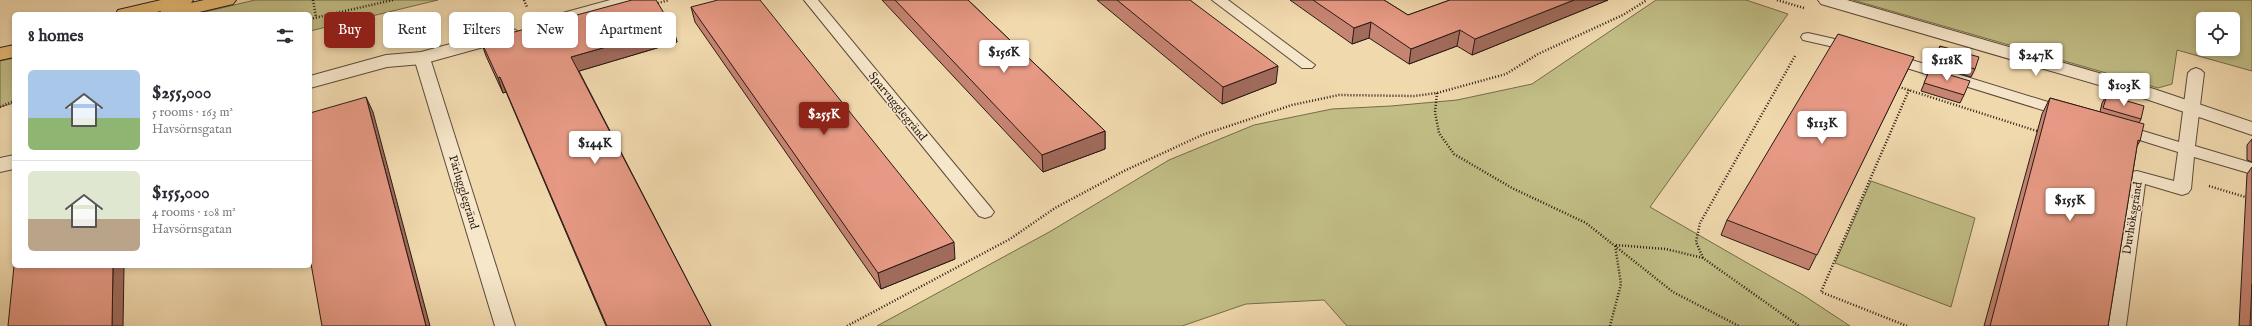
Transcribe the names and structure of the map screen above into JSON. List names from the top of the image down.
{
  "streets": {
    "lane": ["Sparvugglegränd", "Pärlugglegränd", "Duvhöksgränd"]
  },
  "page": {
    "chip": [
      "Buy",
      "Rent",
      "Filters",
      "New",
      "Apartment"
    ],
    "heading": "8 homes",
    "price": [
      "$156K",
      "$247K",
      "$118K",
      "$103K",
      "$255K",
      "$113K",
      "$144K",
      "$155K"
    ],
    "list": [
      {
        "name": "$255,000",
        "note": "5 rooms · 163 m² · Havsörnsgatan"
      },
      {
        "name": "$155,000",
        "note": "4 rooms · 108 m² · Havsörnsgatan"
      }
    ]
  }
}
